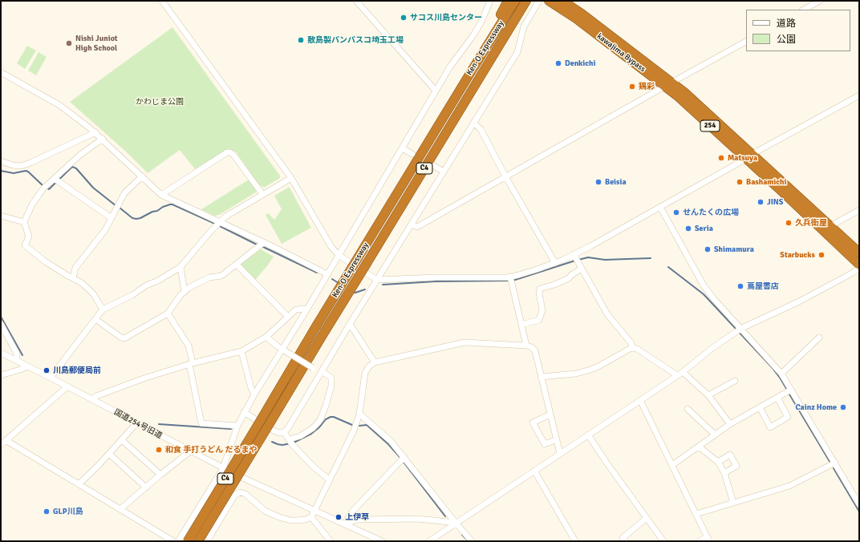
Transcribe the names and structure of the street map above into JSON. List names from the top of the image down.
{
  "streets": {
    "highway": [
      "Ken-O Expressway",
      "kawajima Bypass",
      "254",
      "C4"
    ],
    "street": ["国道254号旧道"]
  },
  "crossings": [
    ["Ken-O Expressway", "C4"]
  ],
  "parks": ["かわじま公園"],
  "places": [
    "サコス川島センター",
    "敷島製パンパスコ埼玉工場",
    "Nishi Juniot High School",
    "Denkichi",
    "鶏彩",
    "Matsuya",
    "Beisia",
    "Bashamichi",
    "JINS",
    "せんたくの広場",
    "久兵衛屋",
    "Seria",
    "Shimamura",
    "Starbucks",
    "蔦屋書店",
    "川島郵便局前",
    "Cainz Home",
    "和食 手打うどん だるまや",
    "GLP川島",
    "上伊草"
  ],
  "legend": ["道路", "公園"]
}
